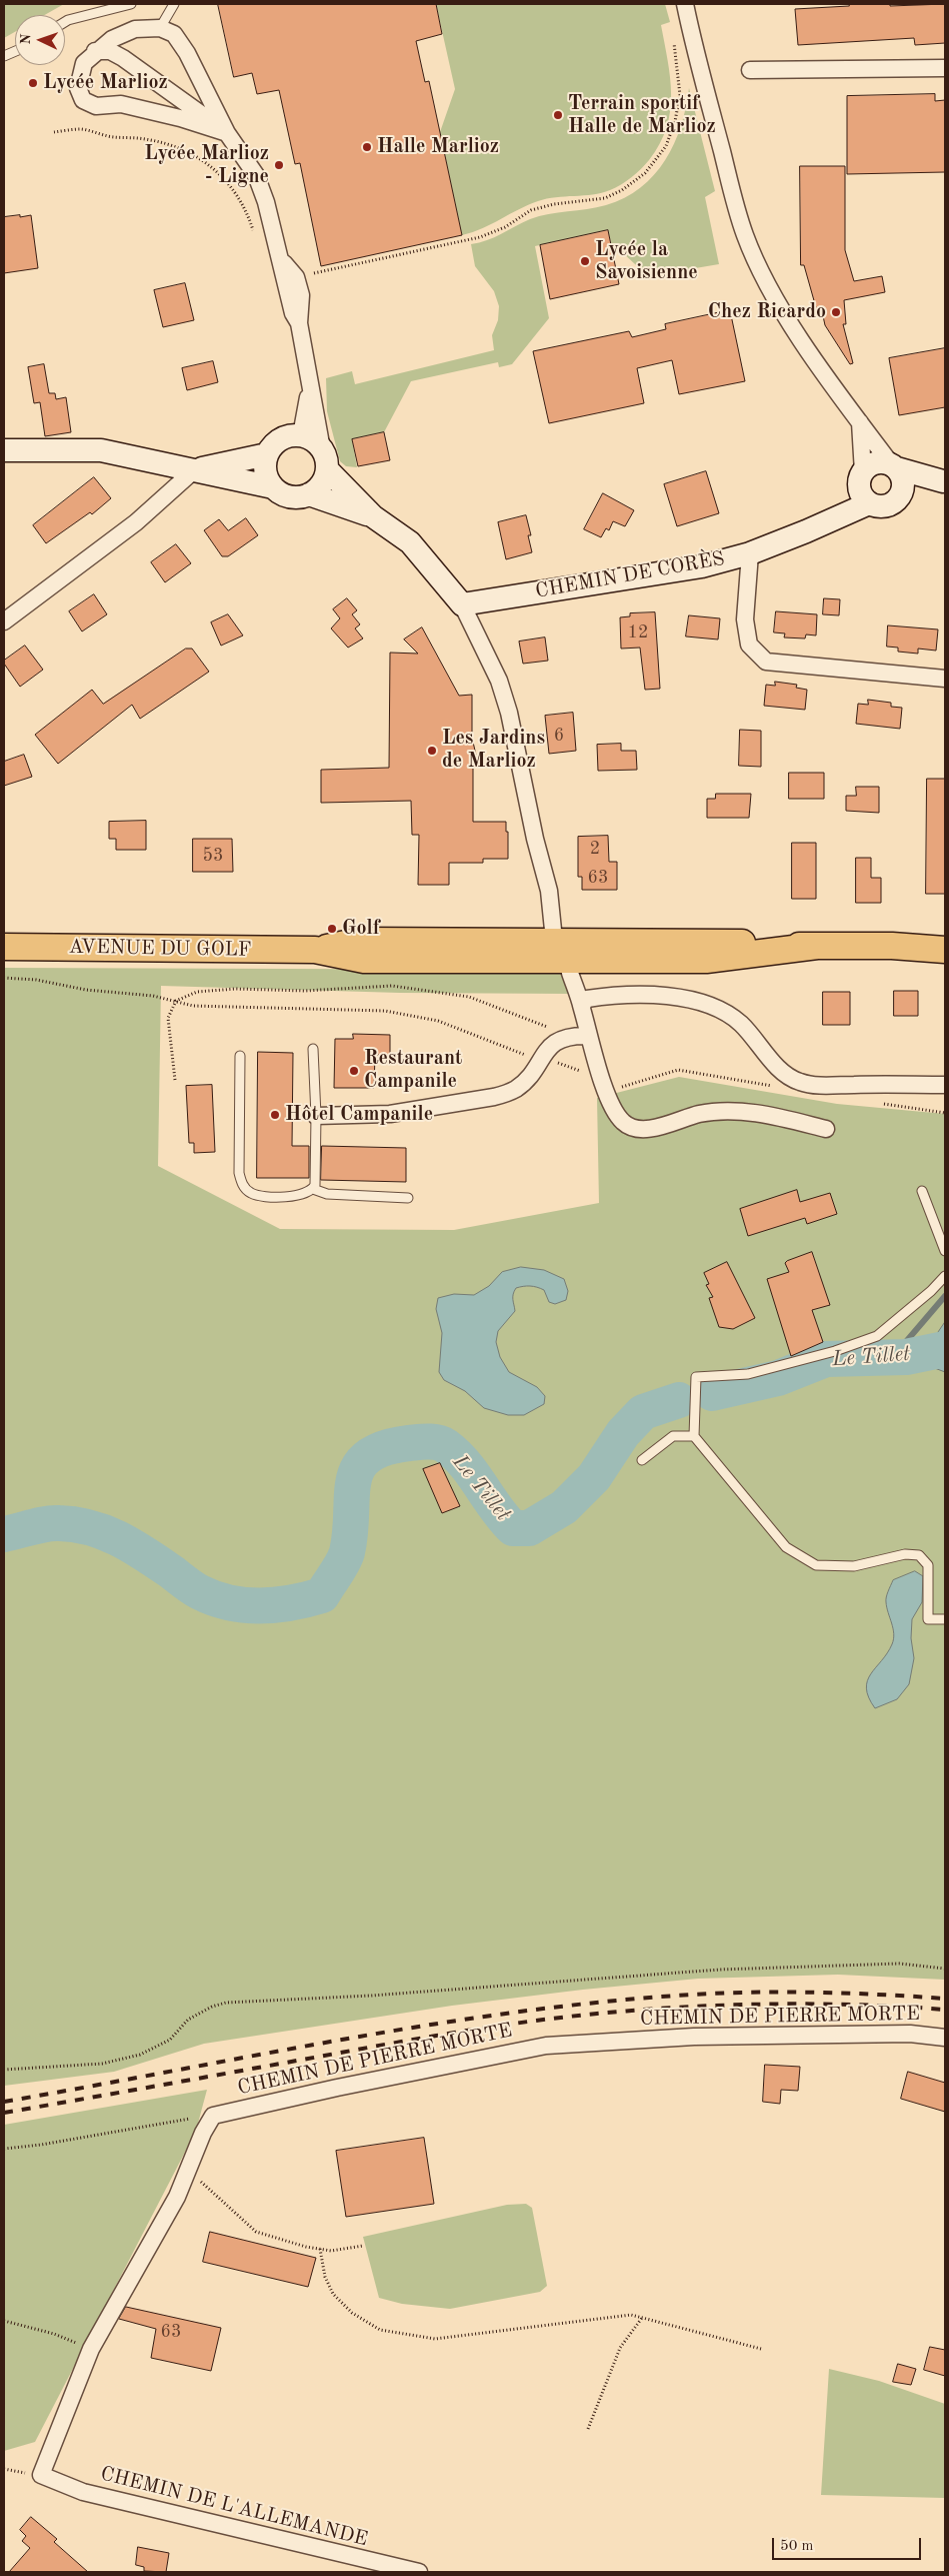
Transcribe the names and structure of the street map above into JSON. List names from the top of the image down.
{
  "streets": {
    "main road": ["AVENUE DU GOLF"],
    "street": ["CHEMIN DE CORÈS", "CHEMIN DE PIERRE MORTE", "CHEMIN DE L'ALLEMANDE"]
  },
  "water": ["Le Tillet"],
  "places": [
    "Lycée Marlioz",
    "Terrain sportif Halle de Marlioz",
    "Halle Marlioz",
    "Lycée Marlioz - Ligne",
    "Lycée la Savoisienne",
    "Chez Ricardo",
    "Les Jardins de Marlioz",
    "Golf",
    "Restaurant Campanile",
    "Hôtel Campanile"
  ],
  "house_numbers": [
    "12",
    "6",
    "2",
    "53",
    "63",
    "63"
  ],
  "scale_bar": "50 m",
  "north": "left"
}
